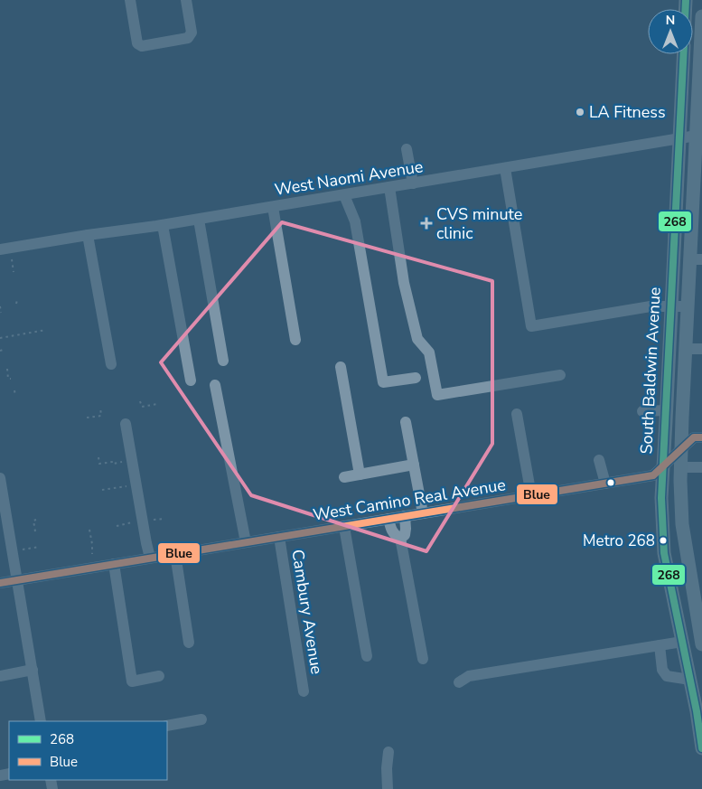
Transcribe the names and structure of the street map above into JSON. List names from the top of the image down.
{
  "streets": {
    "main road": ["South Baldwin Avenue"],
    "street": ["West Naomi Avenue", "West Camino Real Avenue", "Cambury Avenue"]
  },
  "crossings": [
    ["West Naomi Avenue", "South Baldwin Avenue"],
    ["South Baldwin Avenue", "West Camino Real Avenue"],
    ["West Camino Real Avenue", "Cambury Avenue"]
  ],
  "places": {
    "other": ["LA Fitness", "Metro 268"],
    "health": ["CVS minute clinic"]
  },
  "lines": ["transit line 268", "transit line Blue"],
  "legend": ["268", "Blue"],
  "north": "top"
}
